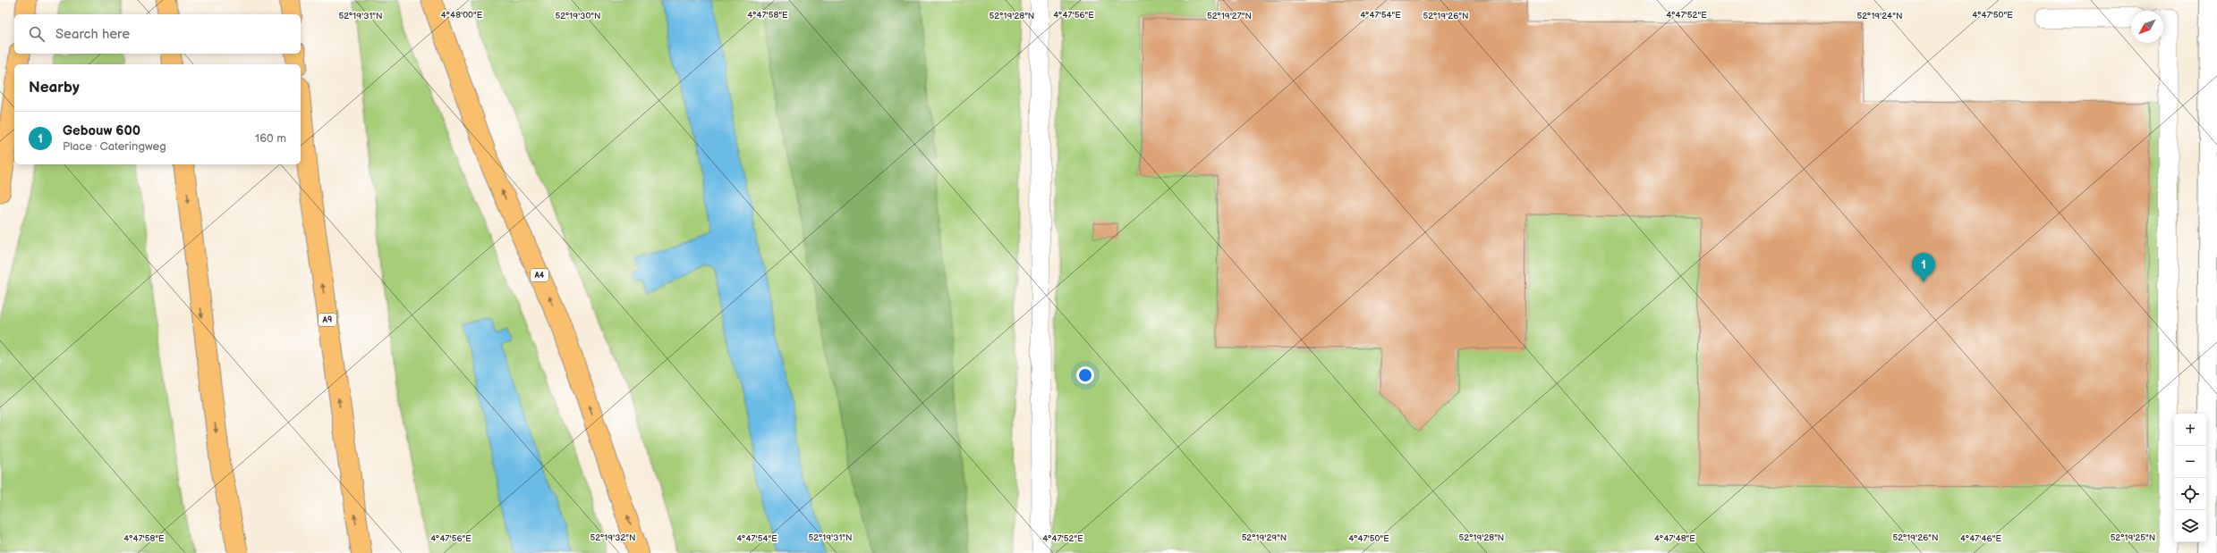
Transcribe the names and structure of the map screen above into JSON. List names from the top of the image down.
{
  "streets": {
    "highway": ["A4", "A9"]
  },
  "north": "bottom left",
  "page": {
    "search": "Search here",
    "heading": "Nearby",
    "list": [
      {
        "mark": "1",
        "name": "Gebouw 600",
        "note": "Place · Cateringweg",
        "value": "160 m"
      }
    ],
    "pins": "1",
    "map_buttons": ["+", "−"]
  },
  "coordinates": [
    "4°48'00\"E",
    "4°47'58\"E",
    "4°47'56\"E",
    "4°47'54\"E",
    "4°47'52\"E",
    "4°47'50\"E",
    "52°19'31\"N",
    "52°19'27\"N",
    "52°19'26\"N",
    "52°19'30\"N",
    "52°19'28\"N",
    "52°19'24\"N",
    "52°19'32\"N",
    "52°19'29\"N",
    "52°19'25\"N",
    "4°47'48\"E",
    "4°47'46\"E"
  ]
}
